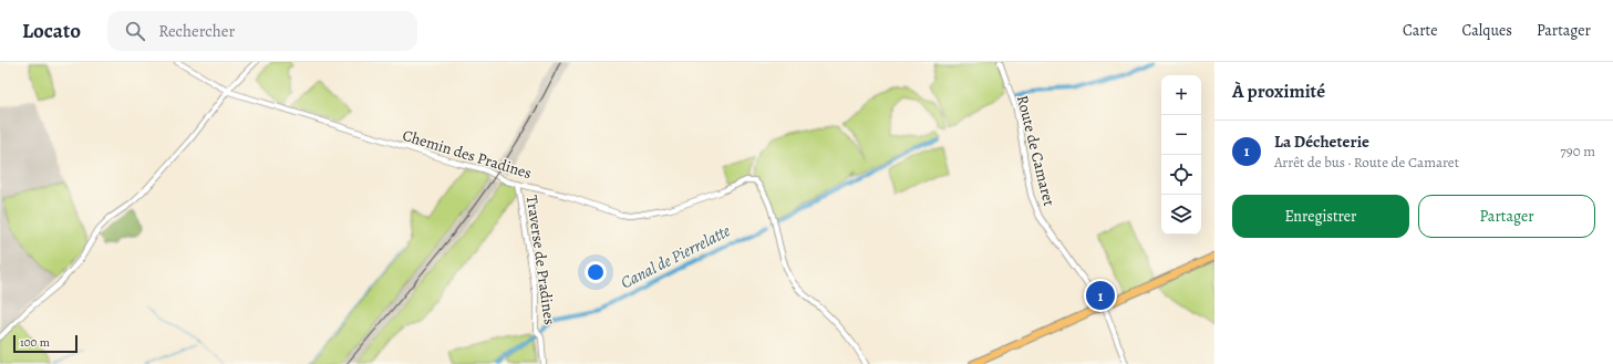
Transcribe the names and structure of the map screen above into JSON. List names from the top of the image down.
{
  "streets": {
    "street": ["Route de Camaret", "Chemin des Pradines", "Traverse de Pradines"]
  },
  "crossings": [
    ["Chemin des Pradines", "Traverse de Pradines"]
  ],
  "water": ["Canal de Pierrelatte"],
  "scale_bar": "100 m",
  "page": {
    "header": "Locato",
    "search": "Rechercher",
    "nav": ["Carte", "Calques", "Partager"],
    "heading": "À proximité",
    "map_buttons": ["+", "−"],
    "list": [
      {
        "mark": "1",
        "name": "La Décheterie",
        "note": "Arrêt de bus · Route de Camaret",
        "value": "790 m"
      }
    ],
    "buttons": ["Enregistrer", "Partager"],
    "pins": "1",
    "scale": "100 m"
  }
}
